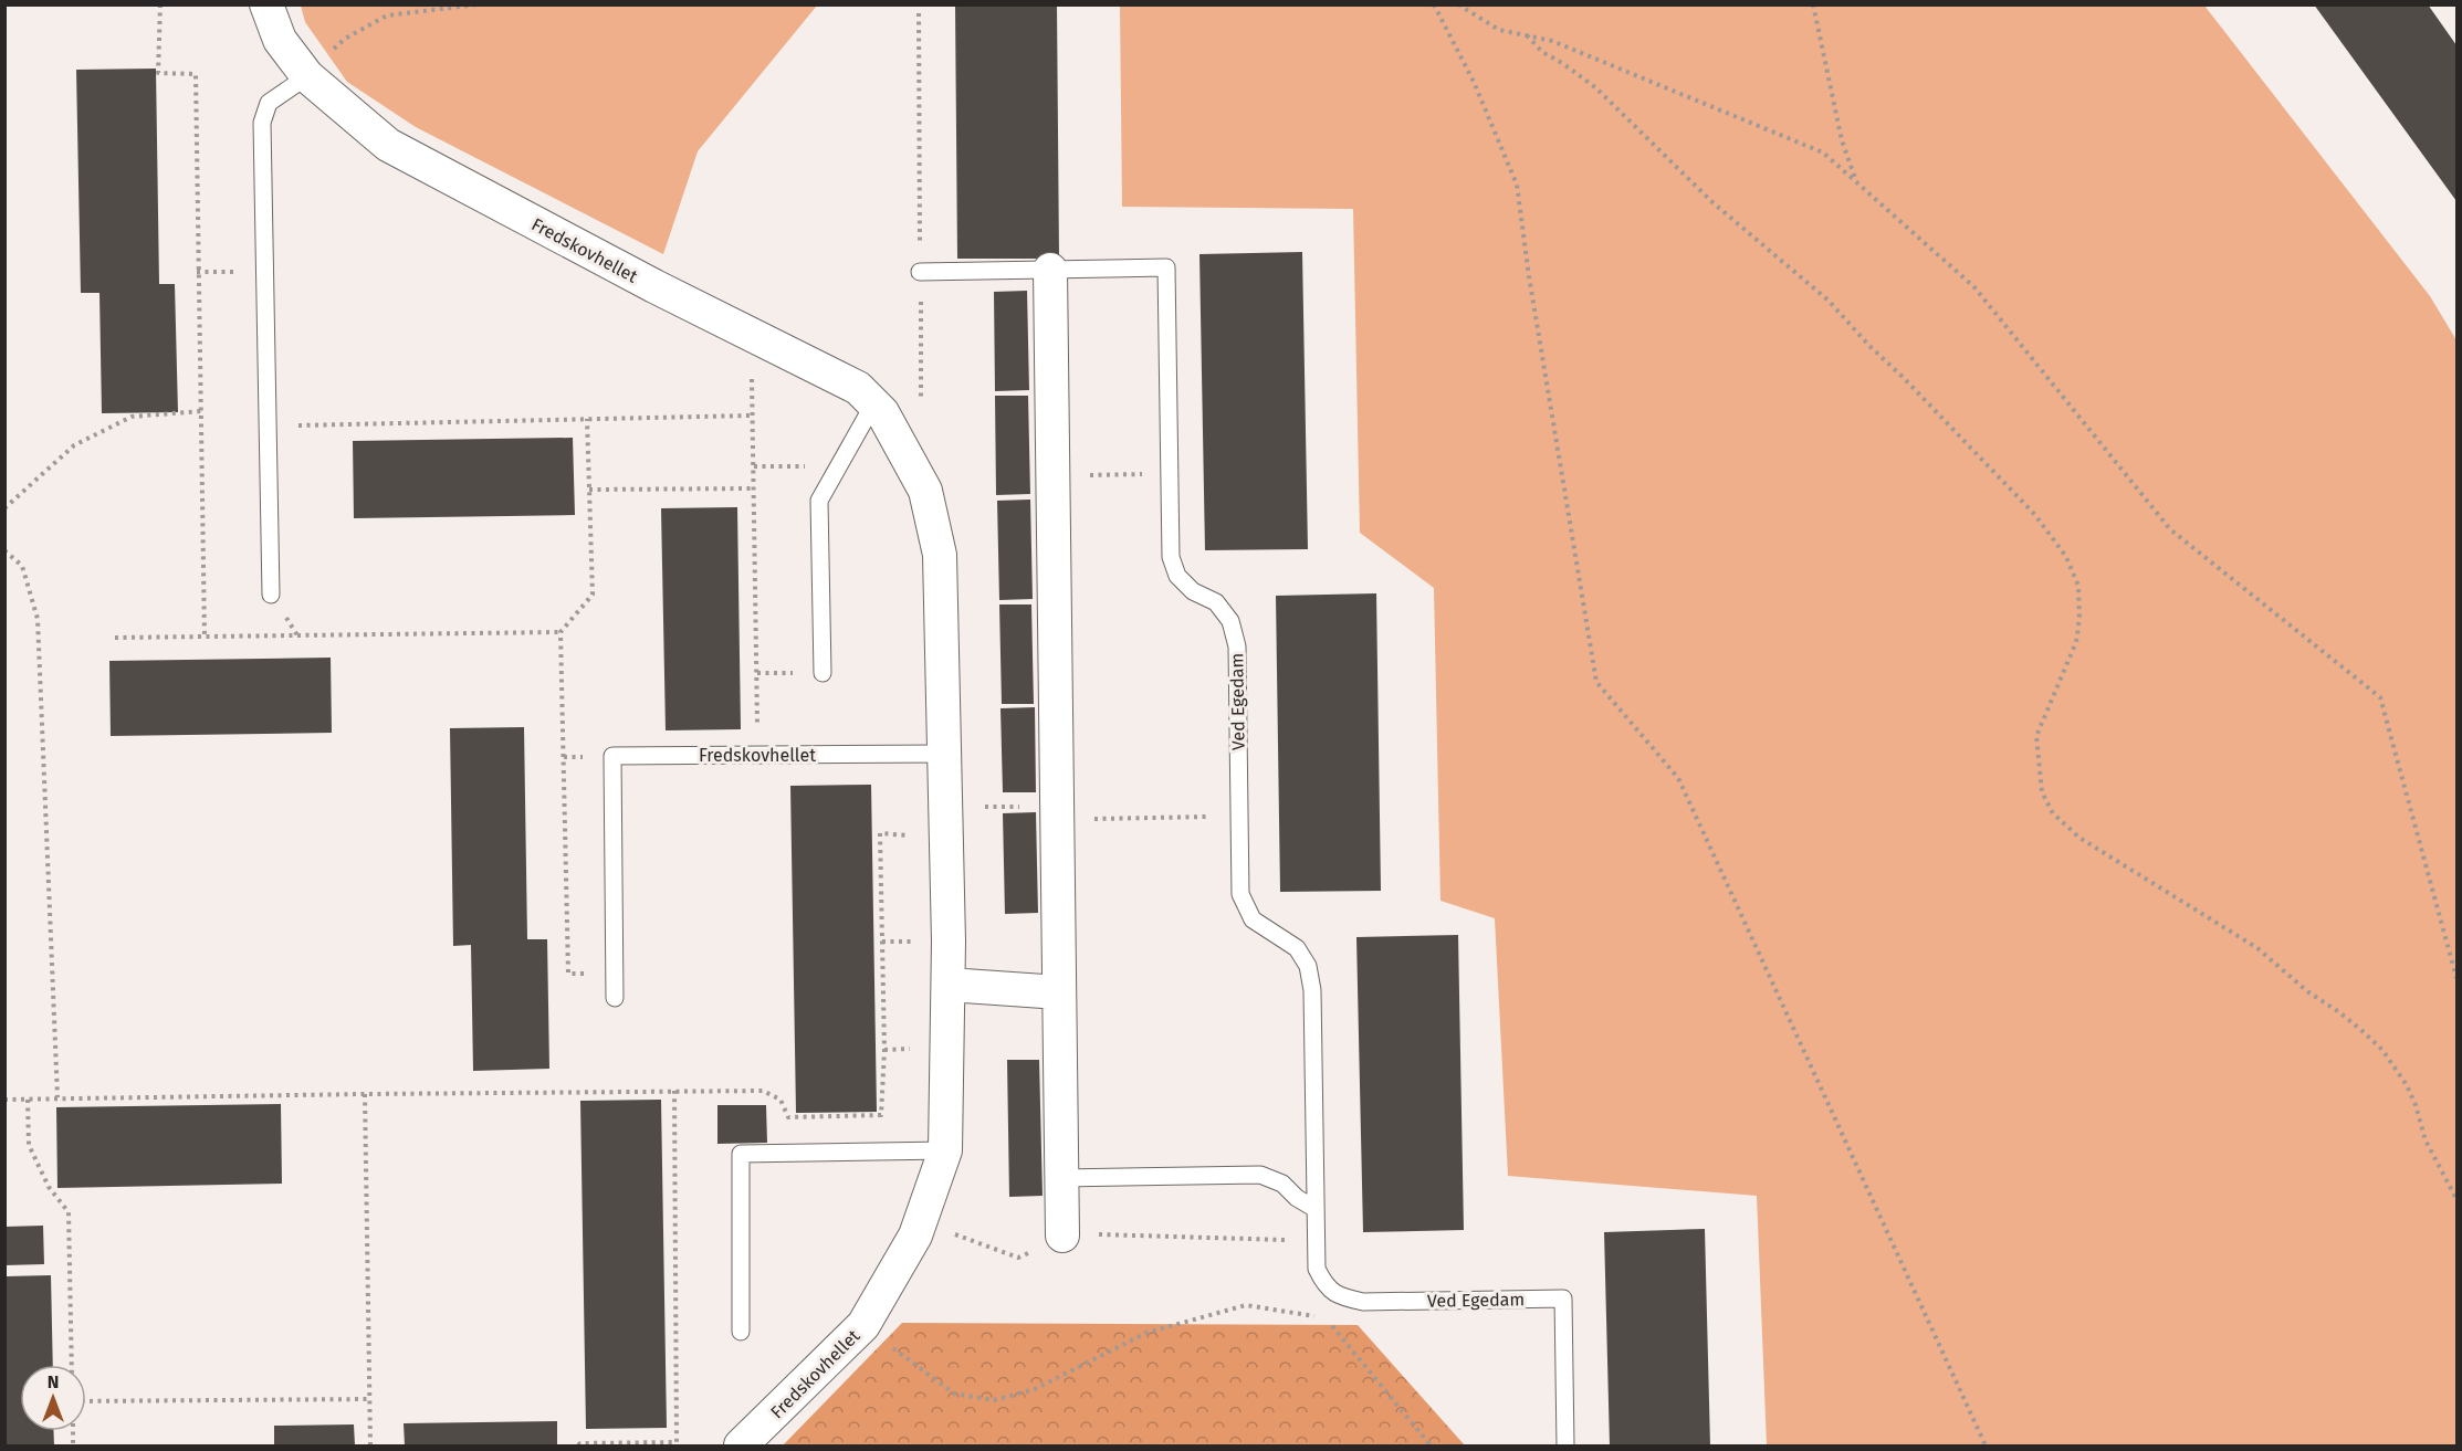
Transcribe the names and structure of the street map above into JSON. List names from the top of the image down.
{
  "streets": {
    "street": ["Fredskovhellet"],
    "lane": ["Ved Egedam"]
  },
  "north": "top"
}
